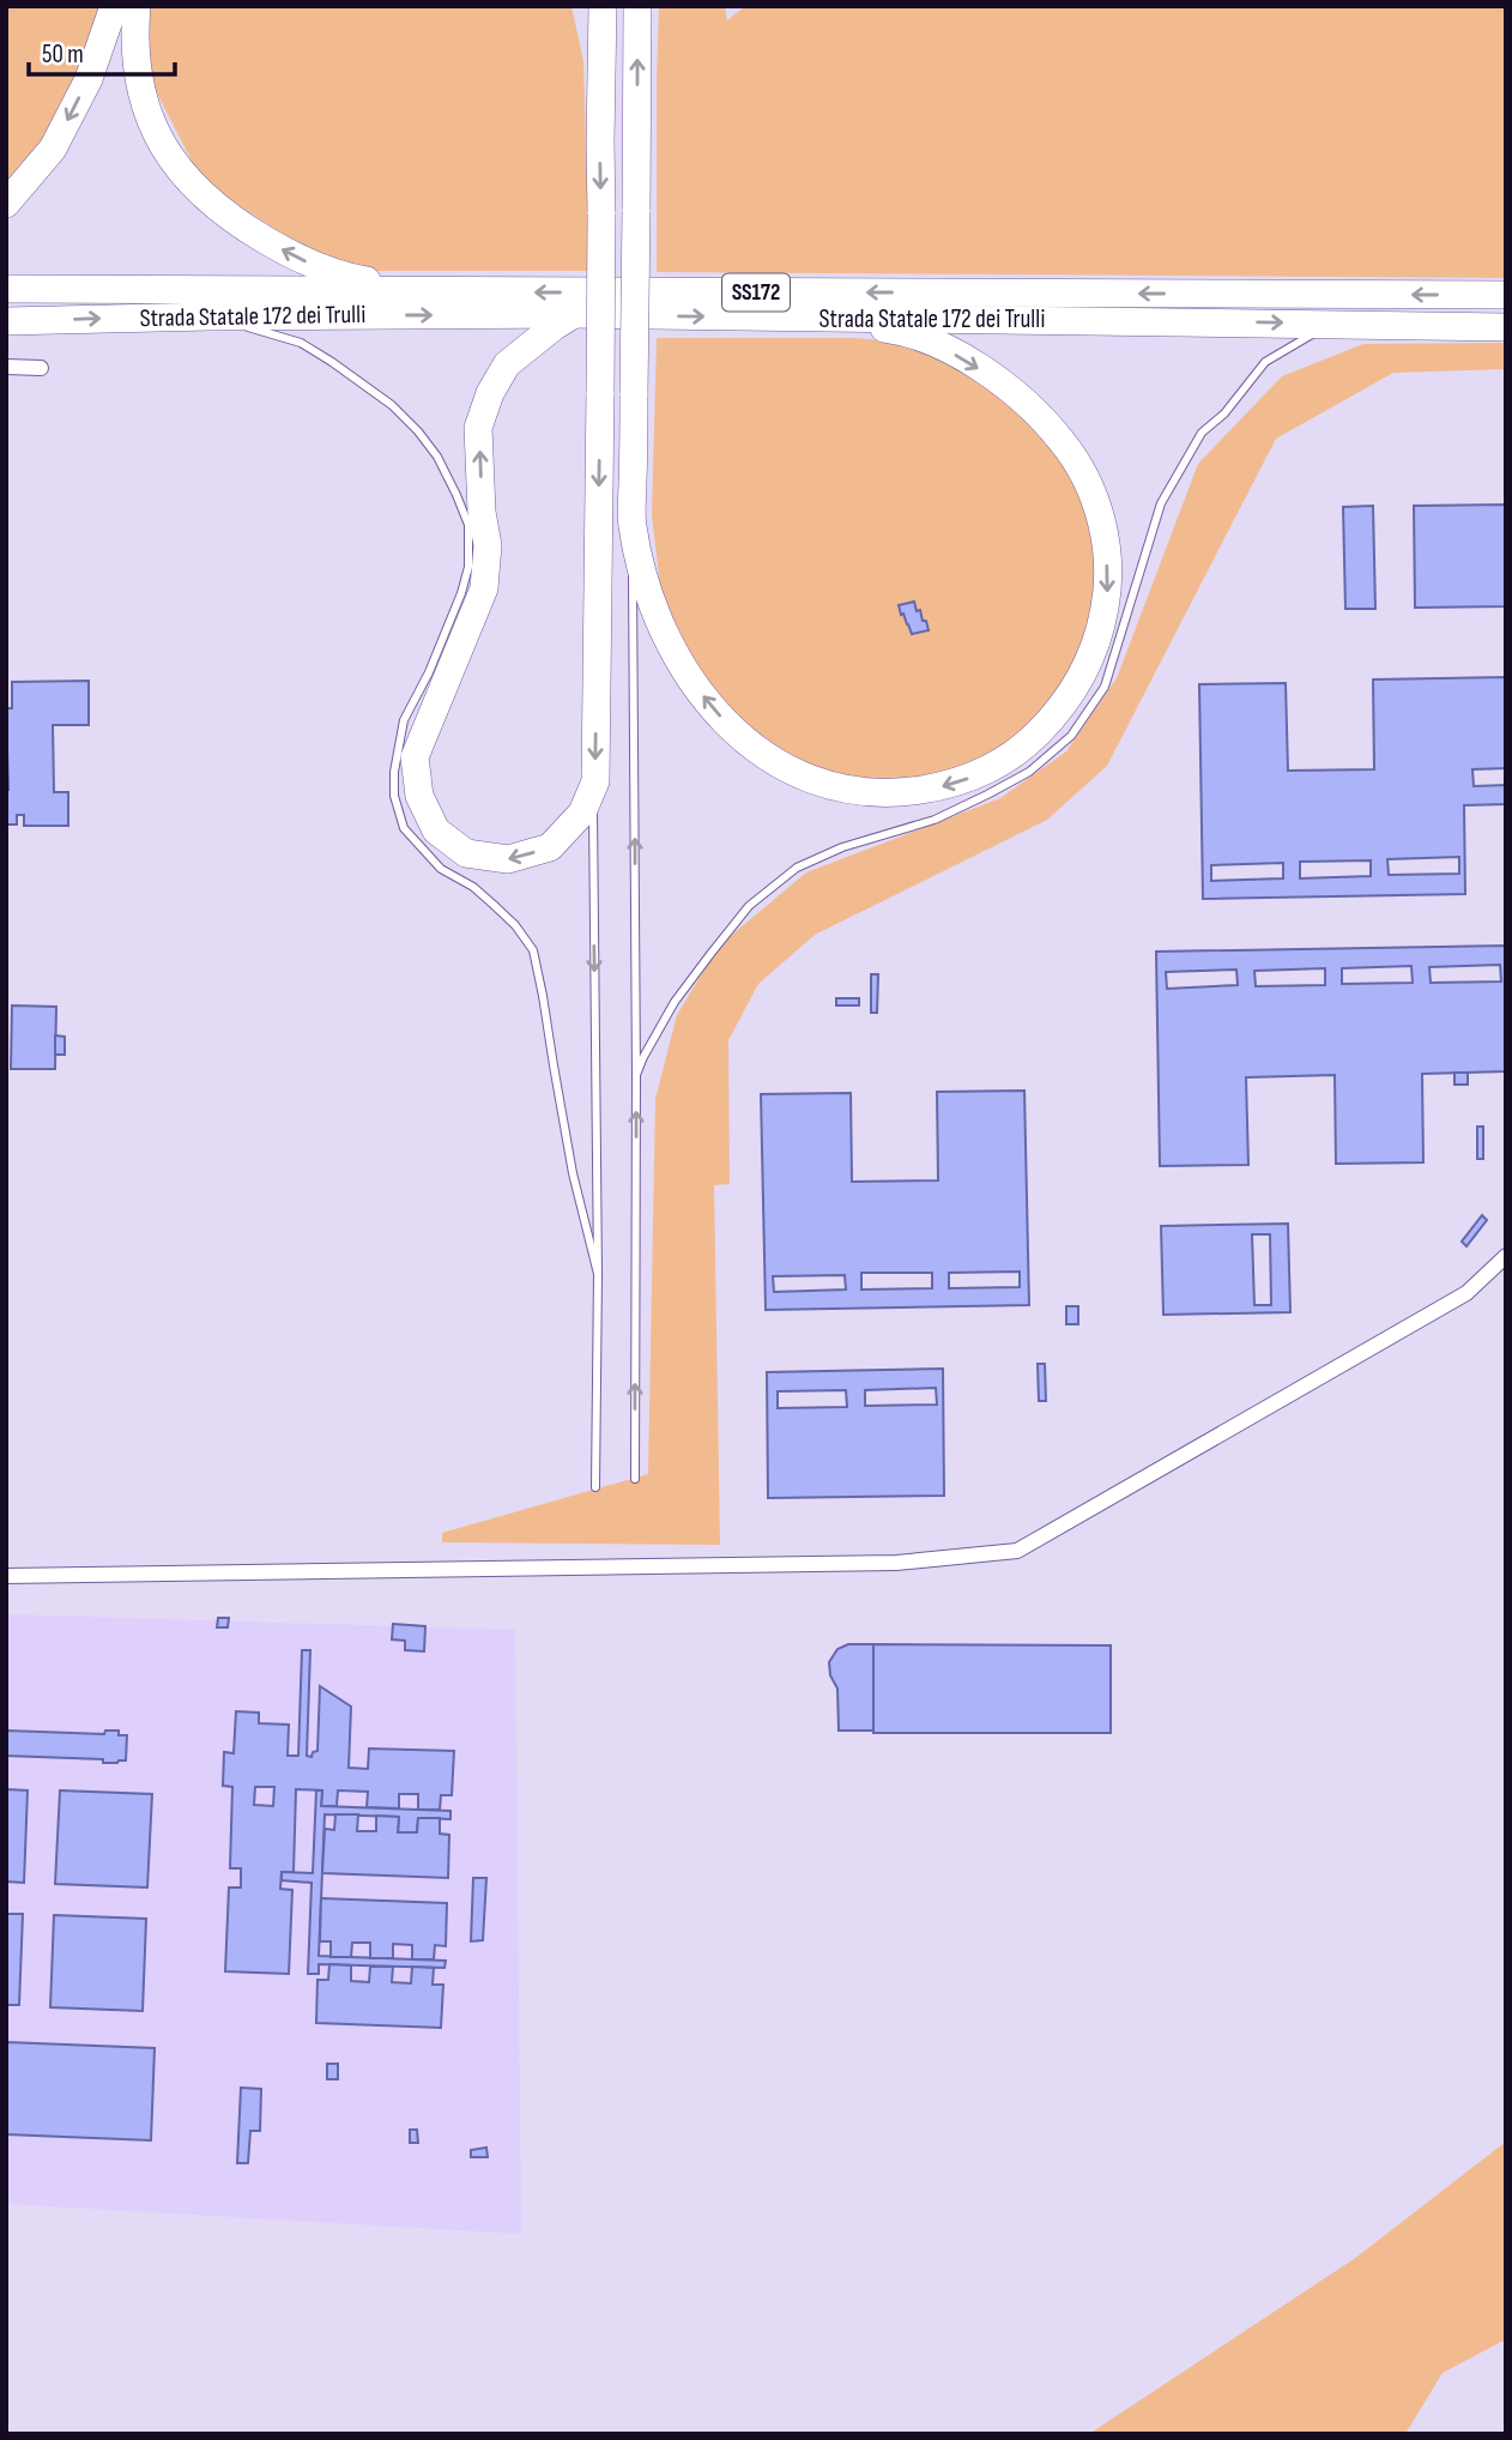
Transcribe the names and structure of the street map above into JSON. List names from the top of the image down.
{
  "streets": {
    "highway": ["SS172", "Strada Statale 172 dei Trulli"]
  },
  "scale_bar": "50 m"
}
